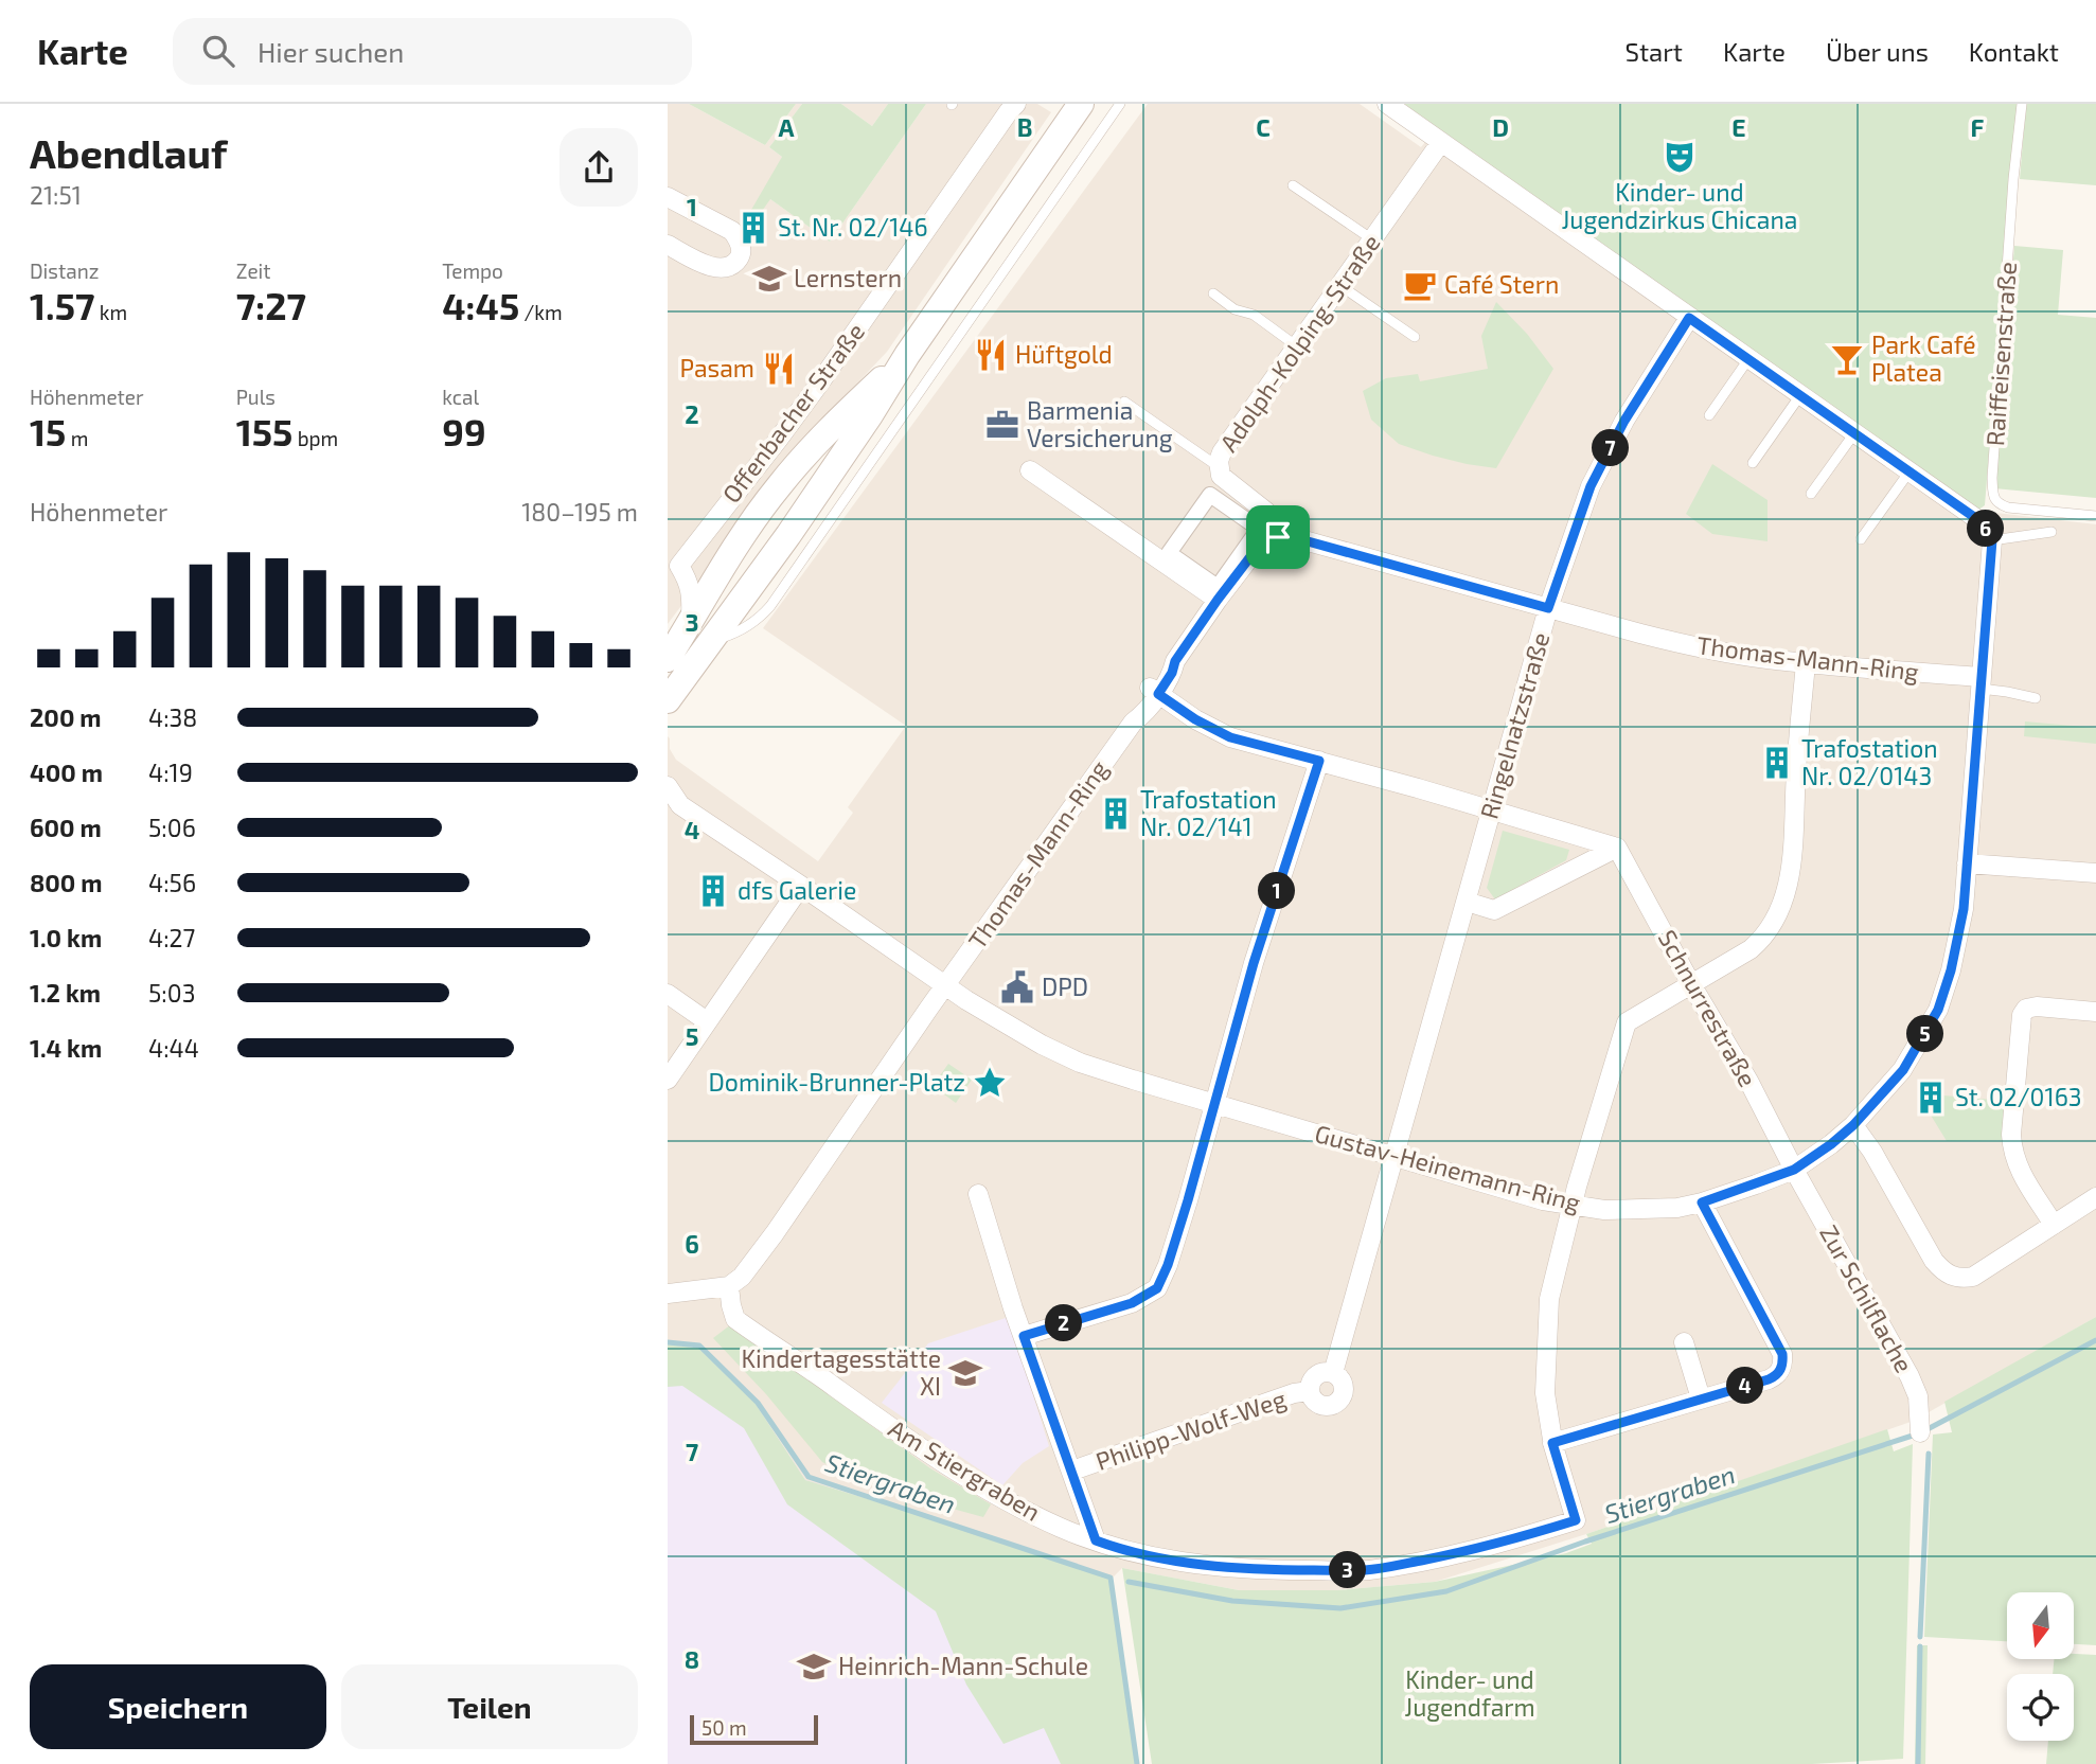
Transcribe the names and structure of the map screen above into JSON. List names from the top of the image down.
{
  "streets": {
    "main road": ["Offenbacher Straße"],
    "street": [
      "Adolph-Kolping-Straße",
      "Thomas-Mann-Ring",
      "Ringelnatzstraße",
      "Schnurrestraße",
      "Gustav-Heinemann-Ring",
      "Zur Schilflache",
      "Philipp-Wolf-Weg",
      "Am Stiergraben"
    ],
    "lane": ["Raiffeisenstraße"]
  },
  "crossings": [
    ["Adolph-Kolping-Straße", "Thomas-Mann-Ring"],
    ["Thomas-Mann-Ring", "Ringelnatzstraße"],
    ["Thomas-Mann-Ring", "Gustav-Heinemann-Ring"],
    ["Thomas-Mann-Ring", "Am Stiergraben"],
    ["Ringelnatzstraße", "Gustav-Heinemann-Ring"],
    ["Ringelnatzstraße", "Philipp-Wolf-Weg"],
    ["Schnurrestraße", "Gustav-Heinemann-Ring"],
    ["Schnurrestraße", "Zur Schilflache"],
    ["Gustav-Heinemann-Ring", "Zur Schilflache"]
  ],
  "water": ["Stiergraben"],
  "parks": ["Kinder- und Jugendfarm"],
  "places": {
    "theatre": ["Kinder- und Jugendzirkus Chicana"],
    "building": [
      "St. Nr. 02/146",
      "Trafostation Nr. 02/0143",
      "Trafostation Nr. 02/141",
      "dfs Galerie",
      "St. 02/0163"
    ],
    "school or university": ["Lernstern", "Kindertagesstätte XI", "Heinrich-Mann-Schule"],
    "cafe": ["Café Stern"],
    "restaurant": ["Hüftgold", "Pasam"],
    "bar": ["Park Café Platea"],
    "office": ["Barmenia Versicherung"],
    "public building": ["DPD"],
    "place": ["Dominik-Brunner-Platz"]
  },
  "scale_bar": "50 m",
  "north": "bottom",
  "page": {
    "header": "Karte",
    "search": "Hier suchen",
    "nav": [
      "Start",
      "Karte",
      "Über uns",
      "Kontakt"
    ],
    "heading": ["Abendlauf", "21:51"],
    "stats": [
      ["Distanz", "1.57 km"],
      ["Zeit", "7:27"],
      ["Tempo", "4:45 /km"],
      ["Höhenmeter", "15 m"],
      ["Puls", "155 bpm"],
      ["kcal", "99"]
    ],
    "pins": [
      "7",
      "6",
      "1",
      "5",
      "2",
      "4",
      "3"
    ],
    "chart": ["Höhenmeter", "180–195 m"],
    "list": [
      {
        "name": "200 m",
        "note": "4:38"
      },
      {
        "name": "400 m",
        "note": "4:19"
      },
      {
        "name": "600 m",
        "note": "5:06"
      },
      {
        "name": "800 m",
        "note": "4:56"
      },
      {
        "name": "1.0 km",
        "note": "4:27"
      },
      {
        "name": "1.2 km",
        "note": "5:03"
      },
      {
        "name": "1.4 km",
        "note": "4:44"
      }
    ],
    "buttons": ["Speichern", "Teilen"],
    "scale": "50 m"
  },
  "grid": {
    "columns": [
      "A",
      "B",
      "C",
      "D",
      "E",
      "F"
    ],
    "rows": [
      "1",
      "2",
      "3",
      "4",
      "5",
      "6",
      "7",
      "8"
    ]
  }
}
